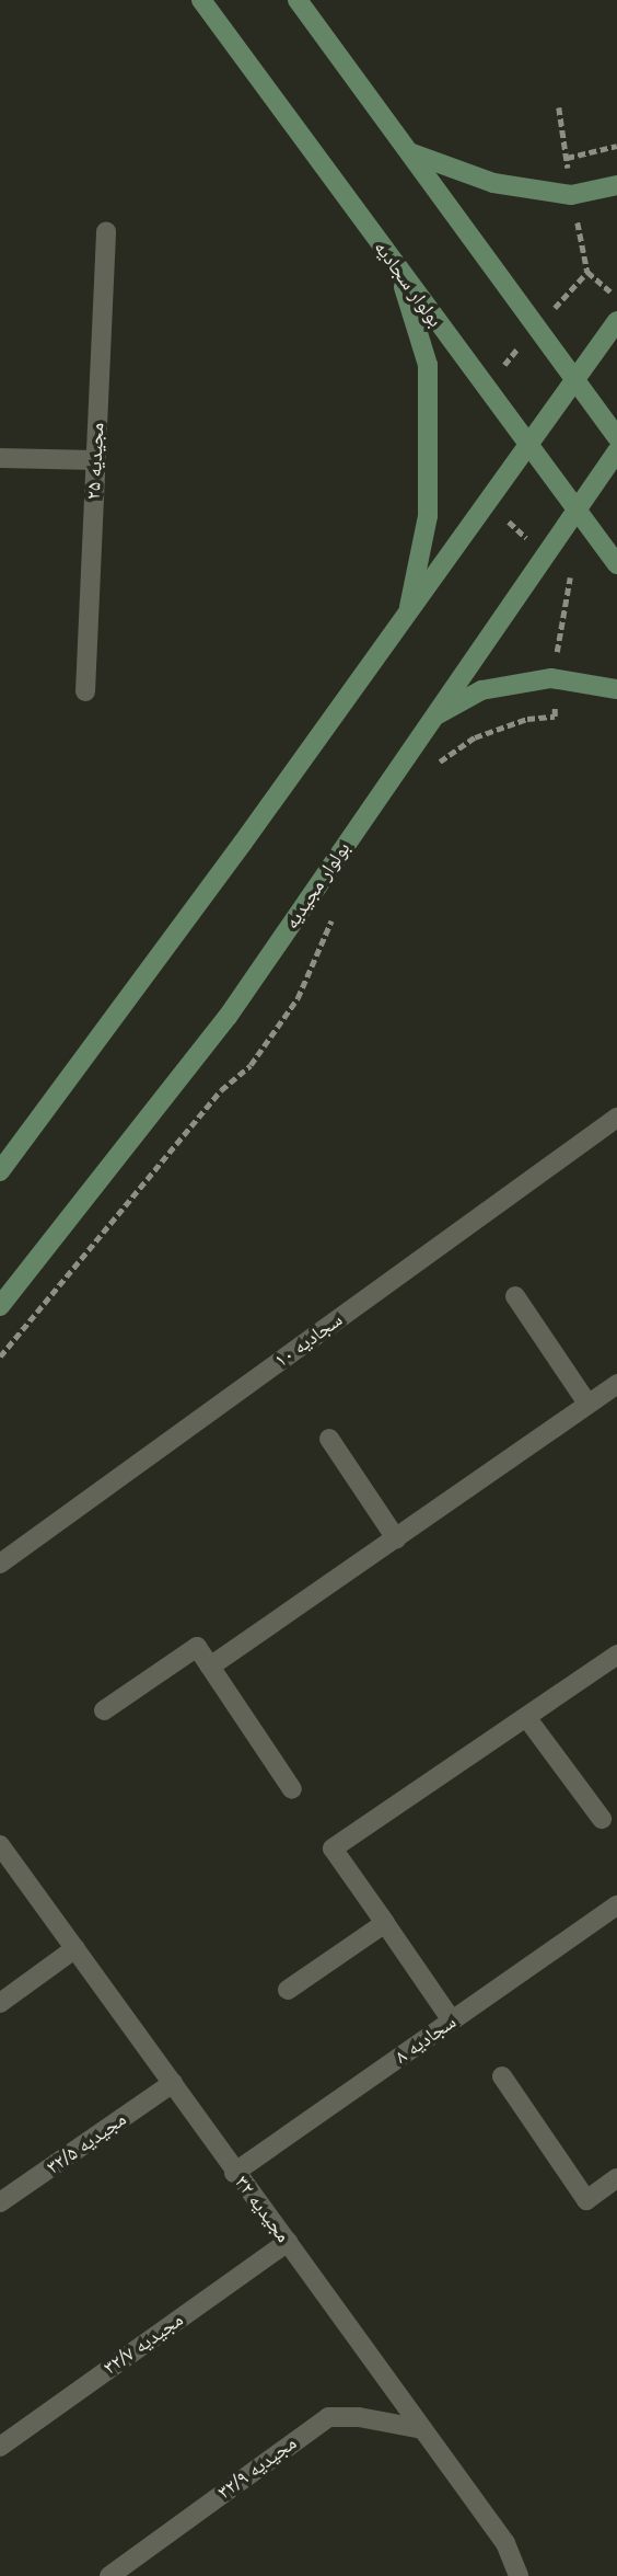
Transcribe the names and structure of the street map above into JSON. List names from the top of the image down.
{
  "streets": {
    "main road": ["بولوار سجادیه", "بولوار مجیدیه"],
    "street": [
      "مجیدیه ۲۵",
      "سجادیه ۱۰",
      "سجادیه ۸",
      "مجیدیه ۳۲/۵",
      "مجیدیه ۳۲",
      "مجیدیه ۳۲/۷",
      "مجیدیه ۳۲/٩"
    ]
  },
  "crossings": [
    ["بولوار سجادیه", "بولوار مجیدیه"],
    ["سجادیه ۸", "مجیدیه ۳۲"],
    ["مجیدیه ۳۲/۵", "مجیدیه ۳۲"],
    ["مجیدیه ۳۲", "مجیدیه ۳۲/۷"],
    ["مجیدیه ۳۲", "مجیدیه ۳۲/٩"]
  ]
}
